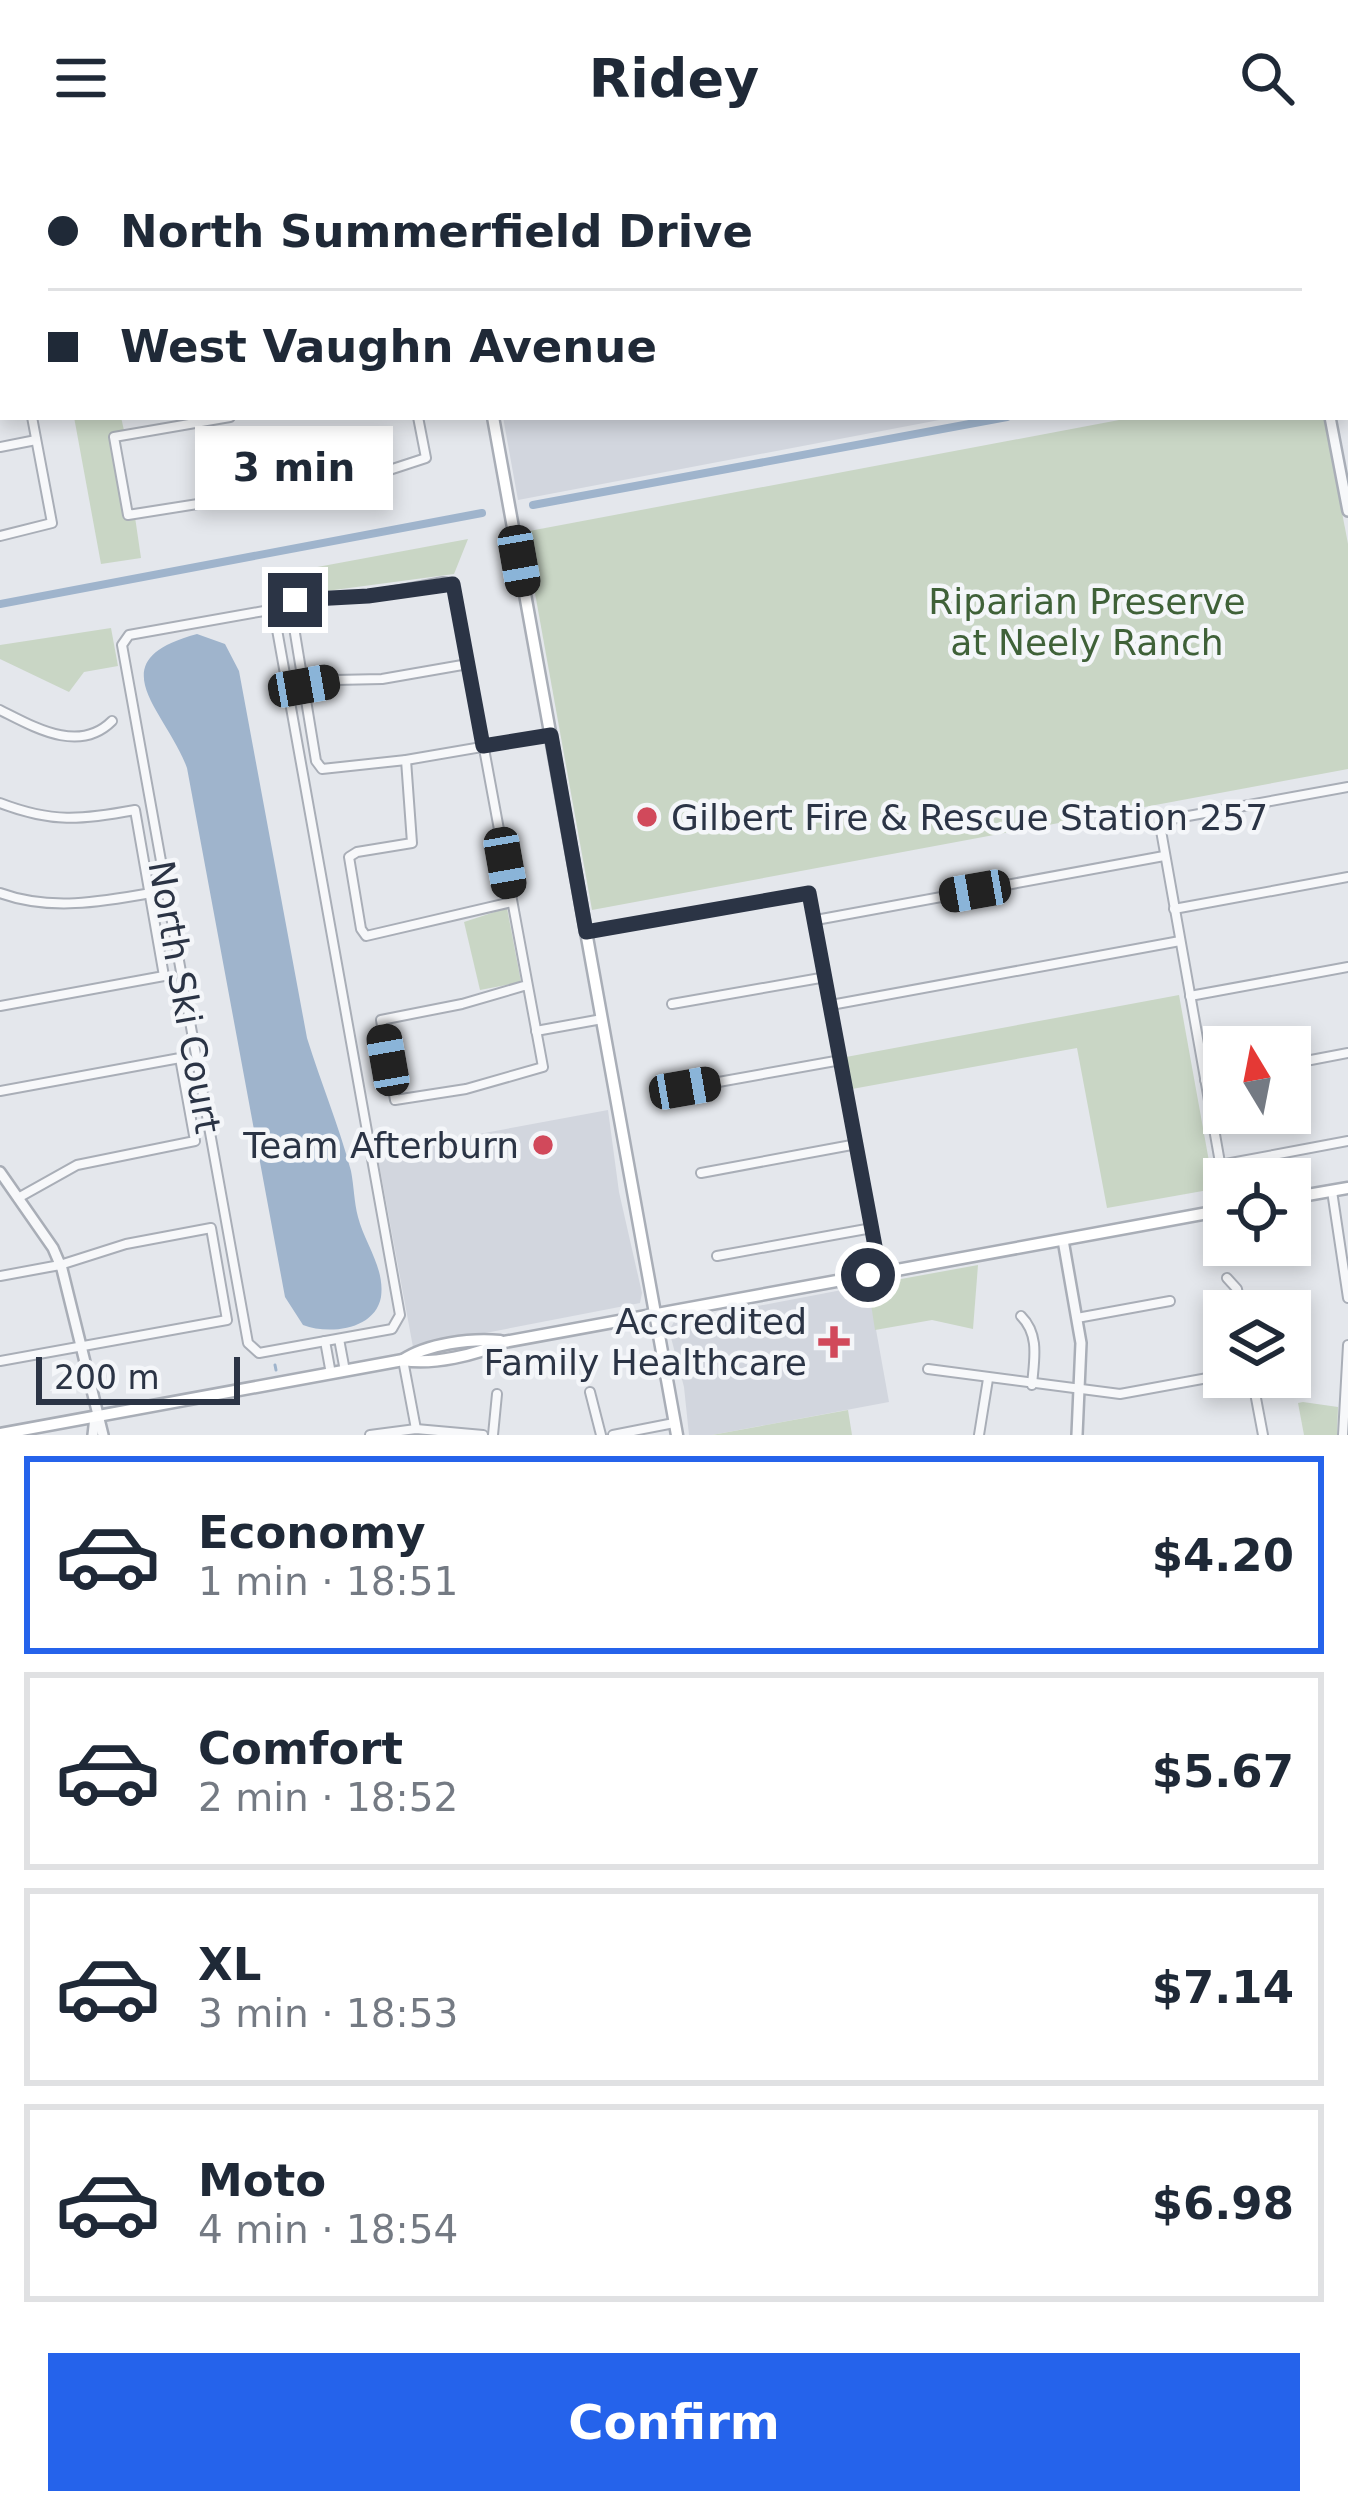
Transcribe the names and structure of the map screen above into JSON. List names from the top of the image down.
{
  "streets": {
    "street": ["North Ski Court"]
  },
  "parks": ["Riparian Preserve at Neely Ranch"],
  "places": {
    "other": ["Gilbert Fire & Rescue Station 257", "Team Afterburn"],
    "health": ["Accredited Family Healthcare"]
  },
  "scale_bar": "200 m",
  "north": "top",
  "page": {
    "header": "Ridey",
    "banner": ["North Summerfield Drive", "West Vaughn Avenue"],
    "bubble": "3 min",
    "scale": "200 m",
    "list": [
      {
        "name": "Economy",
        "note": "1 min · 18:51",
        "value": "$4.20"
      },
      {
        "name": "Comfort",
        "note": "2 min · 18:52",
        "value": "$5.67"
      },
      {
        "name": "XL",
        "note": "3 min · 18:53",
        "value": "$7.14"
      },
      {
        "name": "Moto",
        "note": "4 min · 18:54",
        "value": "$6.98"
      }
    ],
    "buttons": "Confirm"
  }
}
